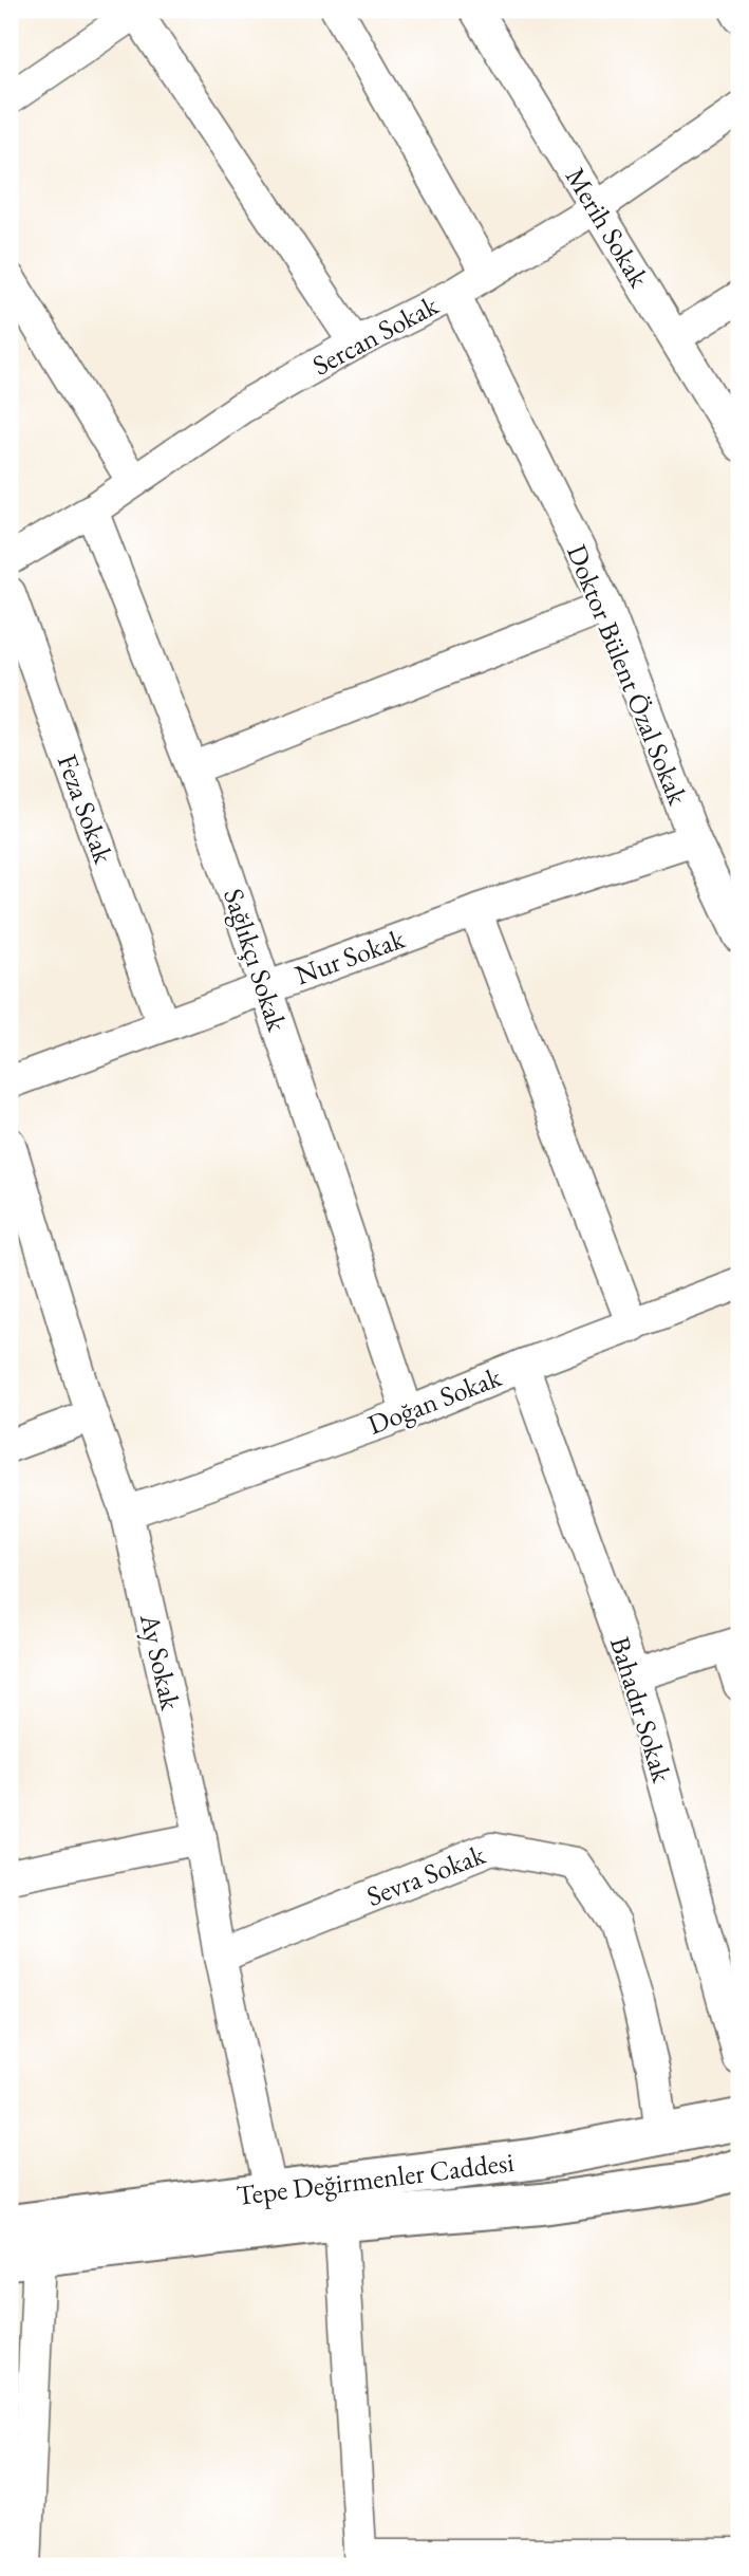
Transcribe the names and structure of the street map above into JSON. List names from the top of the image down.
{
  "streets": {
    "street": [
      "Merih Sokak",
      "Sercan Sokak",
      "Doktor Bülent Özal Sokak",
      "Feza Sokak",
      "Nur Sokak",
      "Sağlıkçı Sokak",
      "Doğan Sokak",
      "Ay Sokak",
      "Bahadır Sokak",
      "Sevra Sokak",
      "Tepe Değirmenler Caddesi"
    ]
  },
  "crossings": [
    ["Merih Sokak", "Sercan Sokak"],
    ["Sercan Sokak", "Doktor Bülent Özal Sokak"],
    ["Sercan Sokak", "Sağlıkçı Sokak"],
    ["Doktor Bülent Özal Sokak", "Nur Sokak"],
    ["Feza Sokak", "Nur Sokak"],
    ["Nur Sokak", "Sağlıkçı Sokak"],
    ["Sağlıkçı Sokak", "Doğan Sokak"],
    ["Doğan Sokak", "Ay Sokak"],
    ["Doğan Sokak", "Bahadır Sokak"],
    ["Ay Sokak", "Sevra Sokak"],
    ["Ay Sokak", "Tepe Değirmenler Caddesi"],
    ["Sevra Sokak", "Tepe Değirmenler Caddesi"]
  ]
}
